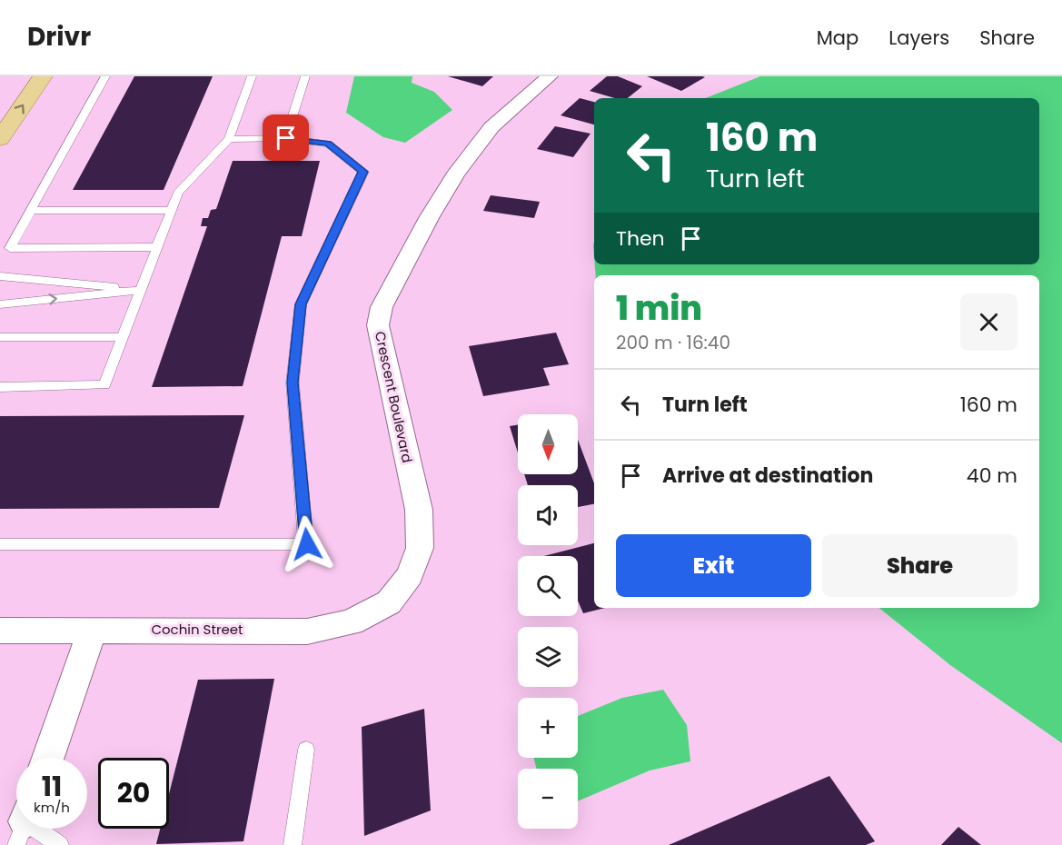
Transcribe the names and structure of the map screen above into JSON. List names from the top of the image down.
{
  "streets": {
    "street": ["Crescent Boulevard", "Cochin Street"]
  },
  "crossings": [
    ["Crescent Boulevard", "Cochin Street"]
  ],
  "north": "bottom",
  "page": {
    "header": "Drivr",
    "nav": ["Map", "Layers", "Share"],
    "turn": ["160 m", "Turn left"],
    "then": "Then",
    "heading": ["1 min", "200 m · 16:40"],
    "list": [
      {
        "name": "Turn left",
        "value": "160 m"
      },
      {
        "name": "Arrive at destination",
        "value": "40 m"
      }
    ],
    "map_buttons": ["+", "−"],
    "buttons": ["Exit", "Share"],
    "speed": "11 km/h",
    "limit": "20"
  }
}
